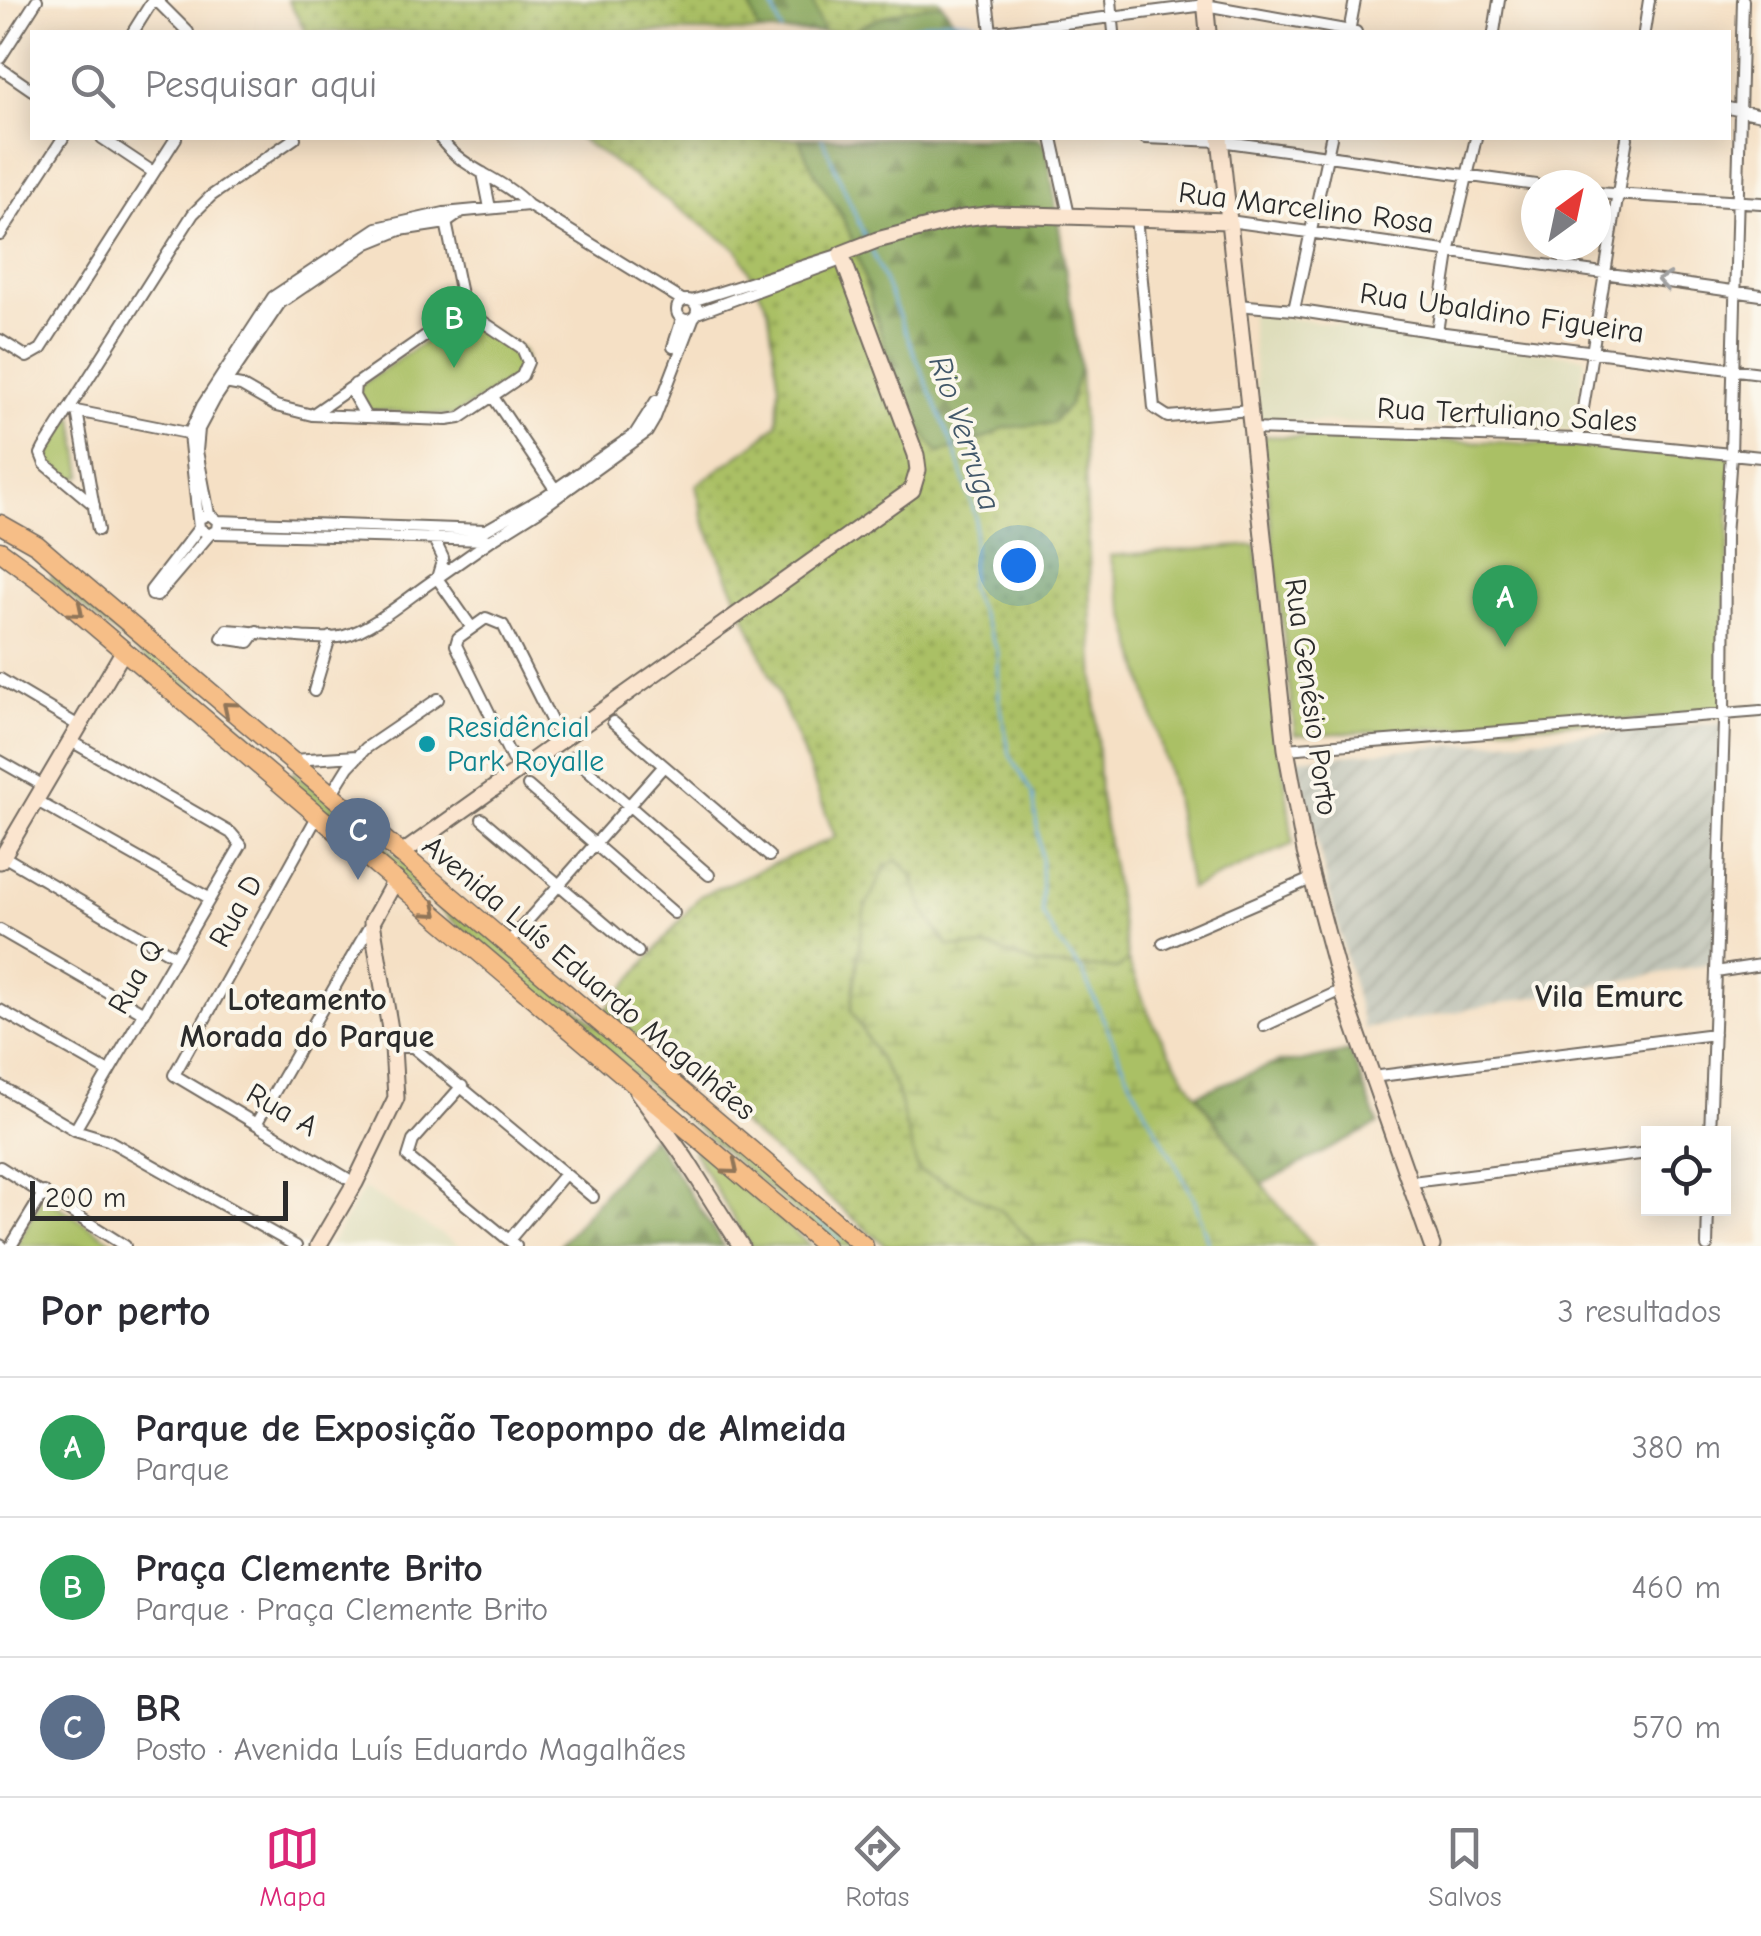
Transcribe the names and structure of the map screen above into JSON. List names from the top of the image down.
{
  "streets": {
    "main road": ["Avenida Luís Eduardo Magalhães"],
    "street": [
      "Rua Marcelino Rosa",
      "Rua Ubaldino Figueira",
      "Rua Tertuliano Sales",
      "Rua Genésio Porto",
      "Rua D",
      "Rua Q",
      "Rua A"
    ]
  },
  "crossings": [
    ["Rua Marcelino Rosa", "Rua Genésio Porto"],
    ["Rua Ubaldino Figueira", "Rua Genésio Porto"],
    ["Rua Tertuliano Sales", "Rua Genésio Porto"],
    ["Rua D", "Avenida Luís Eduardo Magalhães"],
    ["Rua D", "Rua A"]
  ],
  "districts": ["Vila Emurc", "Loteamento Morada do Parque"],
  "water": ["Rio Verruga"],
  "places": ["Residêncial Park Royalle"],
  "scale_bar": "200 m",
  "north": "top right",
  "page": {
    "search": "Pesquisar aqui",
    "pins": ["B", "A", "C"],
    "scale": "200 m",
    "heading": ["Por perto", "3 resultados"],
    "list": [
      {
        "mark": "A",
        "name": "Parque de Exposição Teopompo de Almeida",
        "note": "Parque",
        "value": "380 m"
      },
      {
        "mark": "B",
        "name": "Praça Clemente Brito",
        "note": "Parque · Praça Clemente Brito",
        "value": "460 m"
      },
      {
        "mark": "C",
        "name": "BR",
        "note": "Posto · Avenida Luís Eduardo Magalhães",
        "value": "570 m"
      }
    ],
    "nav": ["Mapa", "Rotas", "Salvos"]
  }
}
